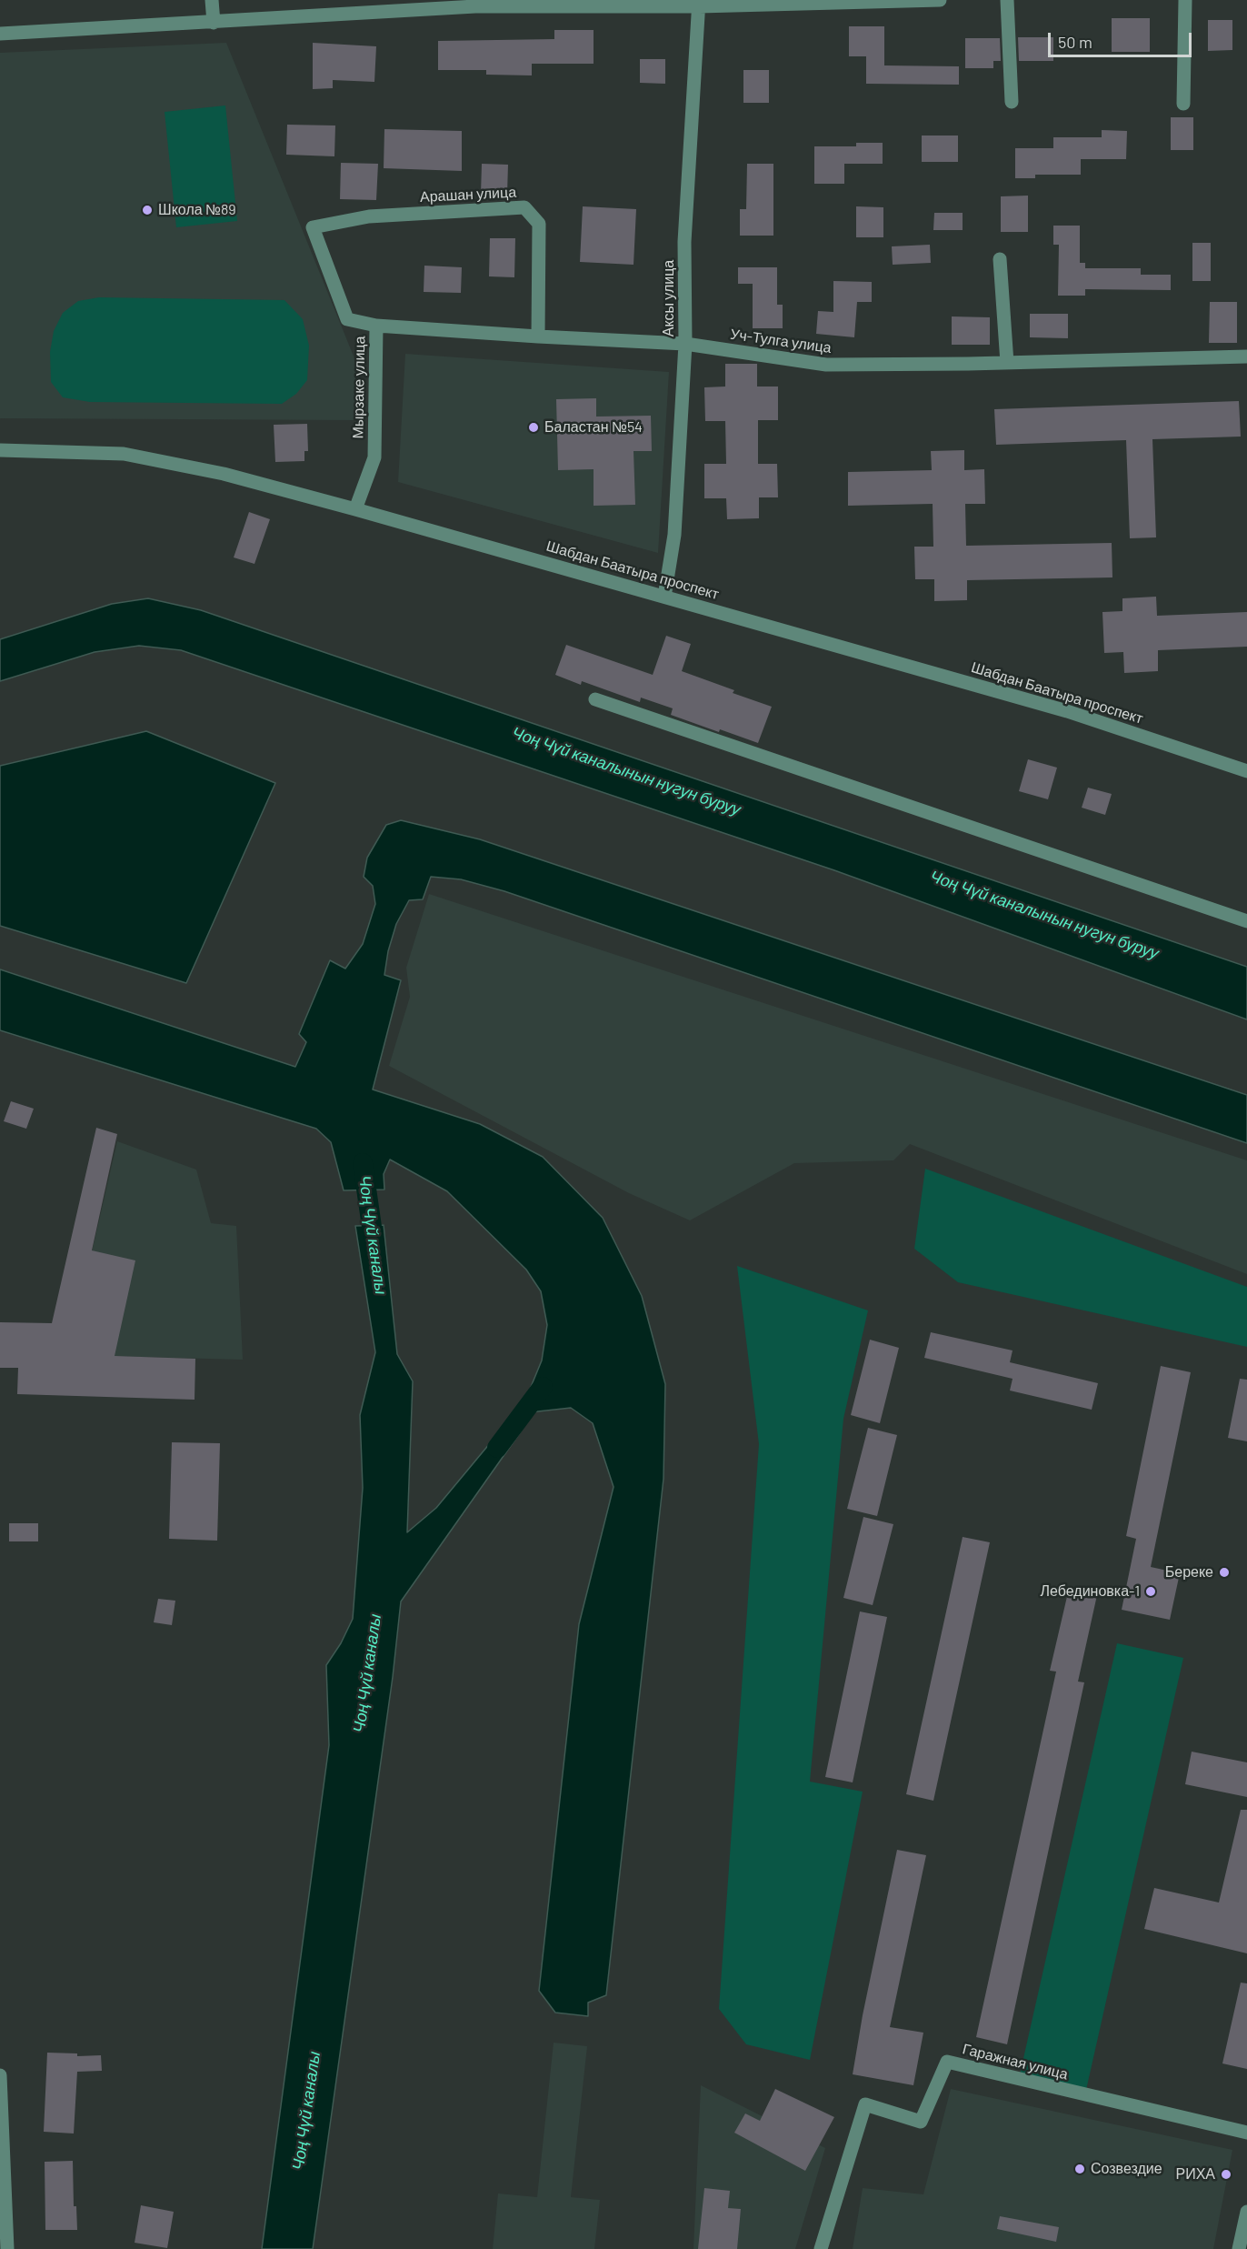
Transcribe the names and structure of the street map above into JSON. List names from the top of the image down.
{
  "streets": {
    "street": [
      "Арашан улица",
      "Аксы улица",
      "Уч-Тулга улица",
      "Мырзаке улица",
      "Шабдан Баатыра проспект",
      "Гаражная улица"
    ]
  },
  "crossings": [
    ["Арашан улица", "Уч-Тулга улица"],
    ["Арашан улица", "Мырзаке улица"],
    ["Аксы улица", "Уч-Тулга улица"],
    ["Аксы улица", "Шабдан Баатыра проспект"],
    ["Уч-Тулга улица", "Мырзаке улица"],
    ["Мырзаке улица", "Шабдан Баатыра проспект"]
  ],
  "water": ["Чоң Чүй каналынын нугун буруу", "Чоң Чүй каналы"],
  "places": [
    "Школа №89",
    "Баластан №54",
    "Береке",
    "Лебединовка-1",
    "Созвездие",
    "РИХА"
  ],
  "scale_bar": "50 m"
}
